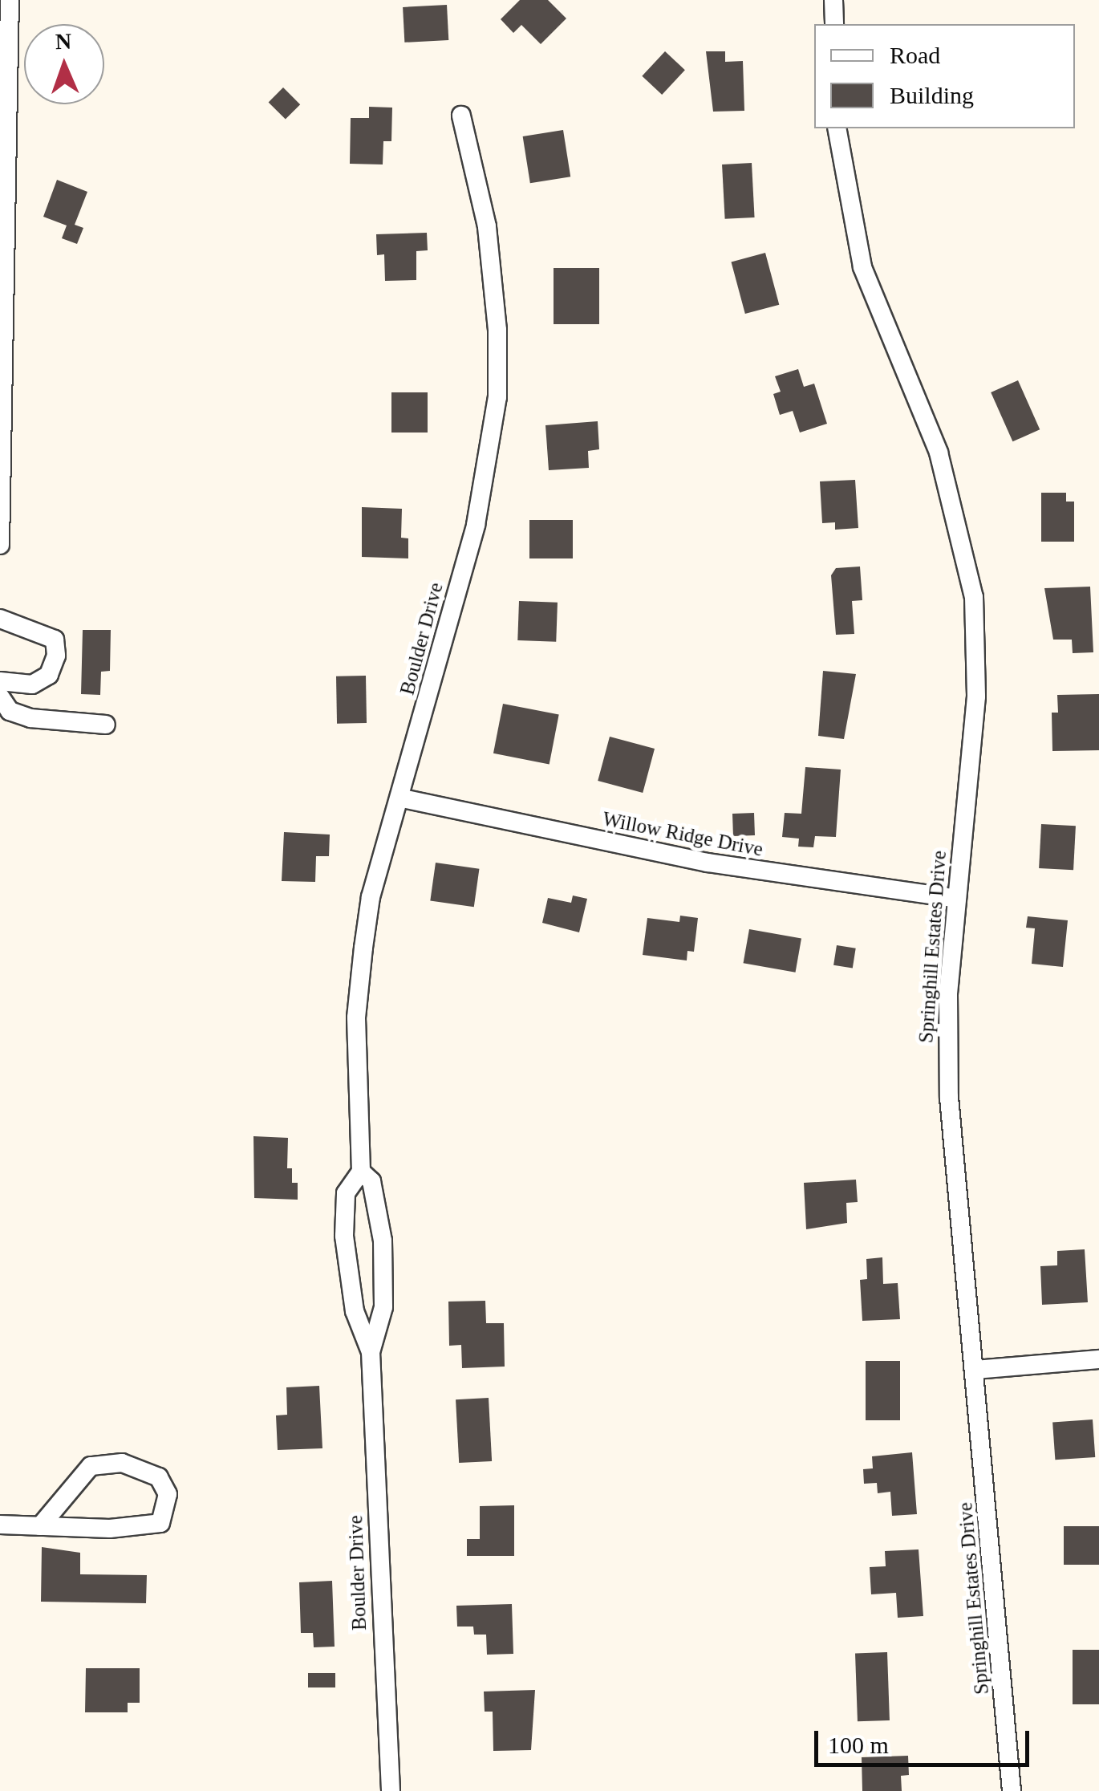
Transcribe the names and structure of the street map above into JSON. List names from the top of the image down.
{
  "streets": {
    "street": ["Boulder Drive", "Willow Ridge Drive", "Springhill Estates Drive"]
  },
  "crossings": [
    ["Boulder Drive", "Willow Ridge Drive"],
    ["Willow Ridge Drive", "Springhill Estates Drive"]
  ],
  "legend": ["Road", "Building"],
  "scale_bar": "100 m",
  "north": "top"
}
